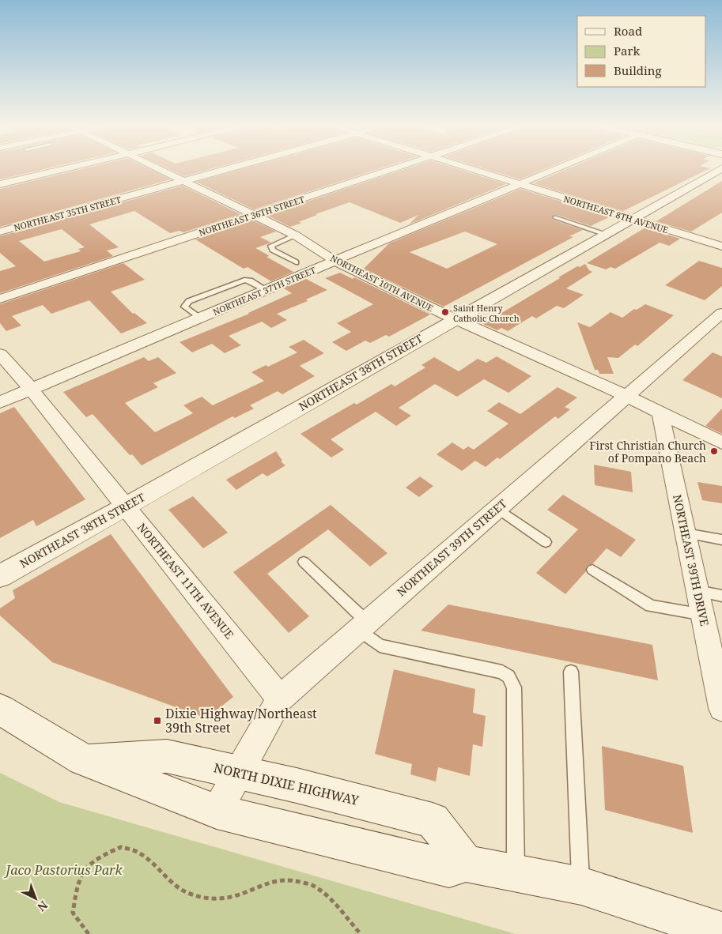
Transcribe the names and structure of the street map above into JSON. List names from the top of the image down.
{
  "streets": {
    "street": [
      "NORTHEAST 35TH STREET",
      "NORTHEAST 8TH AVENUE",
      "NORTHEAST 36TH STREET",
      "NORTHEAST 10TH AVENUE",
      "NORTHEAST 37TH STREET",
      "NORTHEAST 38TH STREET",
      "NORTHEAST 39TH STREET",
      "NORTHEAST 39TH DRIVE",
      "NORTHEAST 11TH AVENUE",
      "NORTH DIXIE HIGHWAY"
    ]
  },
  "crossings": [
    ["NORTHEAST 35TH STREET", "NORTHEAST 10TH AVENUE"],
    ["NORTHEAST 8TH AVENUE", "NORTHEAST 37TH STREET"],
    ["NORTHEAST 8TH AVENUE", "NORTHEAST 38TH STREET"],
    ["NORTHEAST 36TH STREET", "NORTHEAST 10TH AVENUE"],
    ["NORTHEAST 10TH AVENUE", "NORTHEAST 37TH STREET"],
    ["NORTHEAST 10TH AVENUE", "NORTHEAST 38TH STREET"],
    ["NORTHEAST 10TH AVENUE", "NORTHEAST 39TH STREET"],
    ["NORTHEAST 10TH AVENUE", "NORTHEAST 39TH DRIVE"],
    ["NORTHEAST 37TH STREET", "NORTHEAST 11TH AVENUE"],
    ["NORTHEAST 38TH STREET", "NORTHEAST 11TH AVENUE"],
    ["NORTHEAST 39TH STREET", "NORTHEAST 11TH AVENUE"],
    ["NORTHEAST 39TH STREET", "NORTH DIXIE HIGHWAY"]
  ],
  "parks": ["Jaco Pastorius Park"],
  "places": {
    "other": ["Saint Henry Catholic Church", "First Christian Church of Pompano Beach"],
    "transit": ["Dixie Highway/Northeast 39th Street"]
  },
  "legend": ["Road", "Park", "Building"],
  "north": "bottom right"
}
